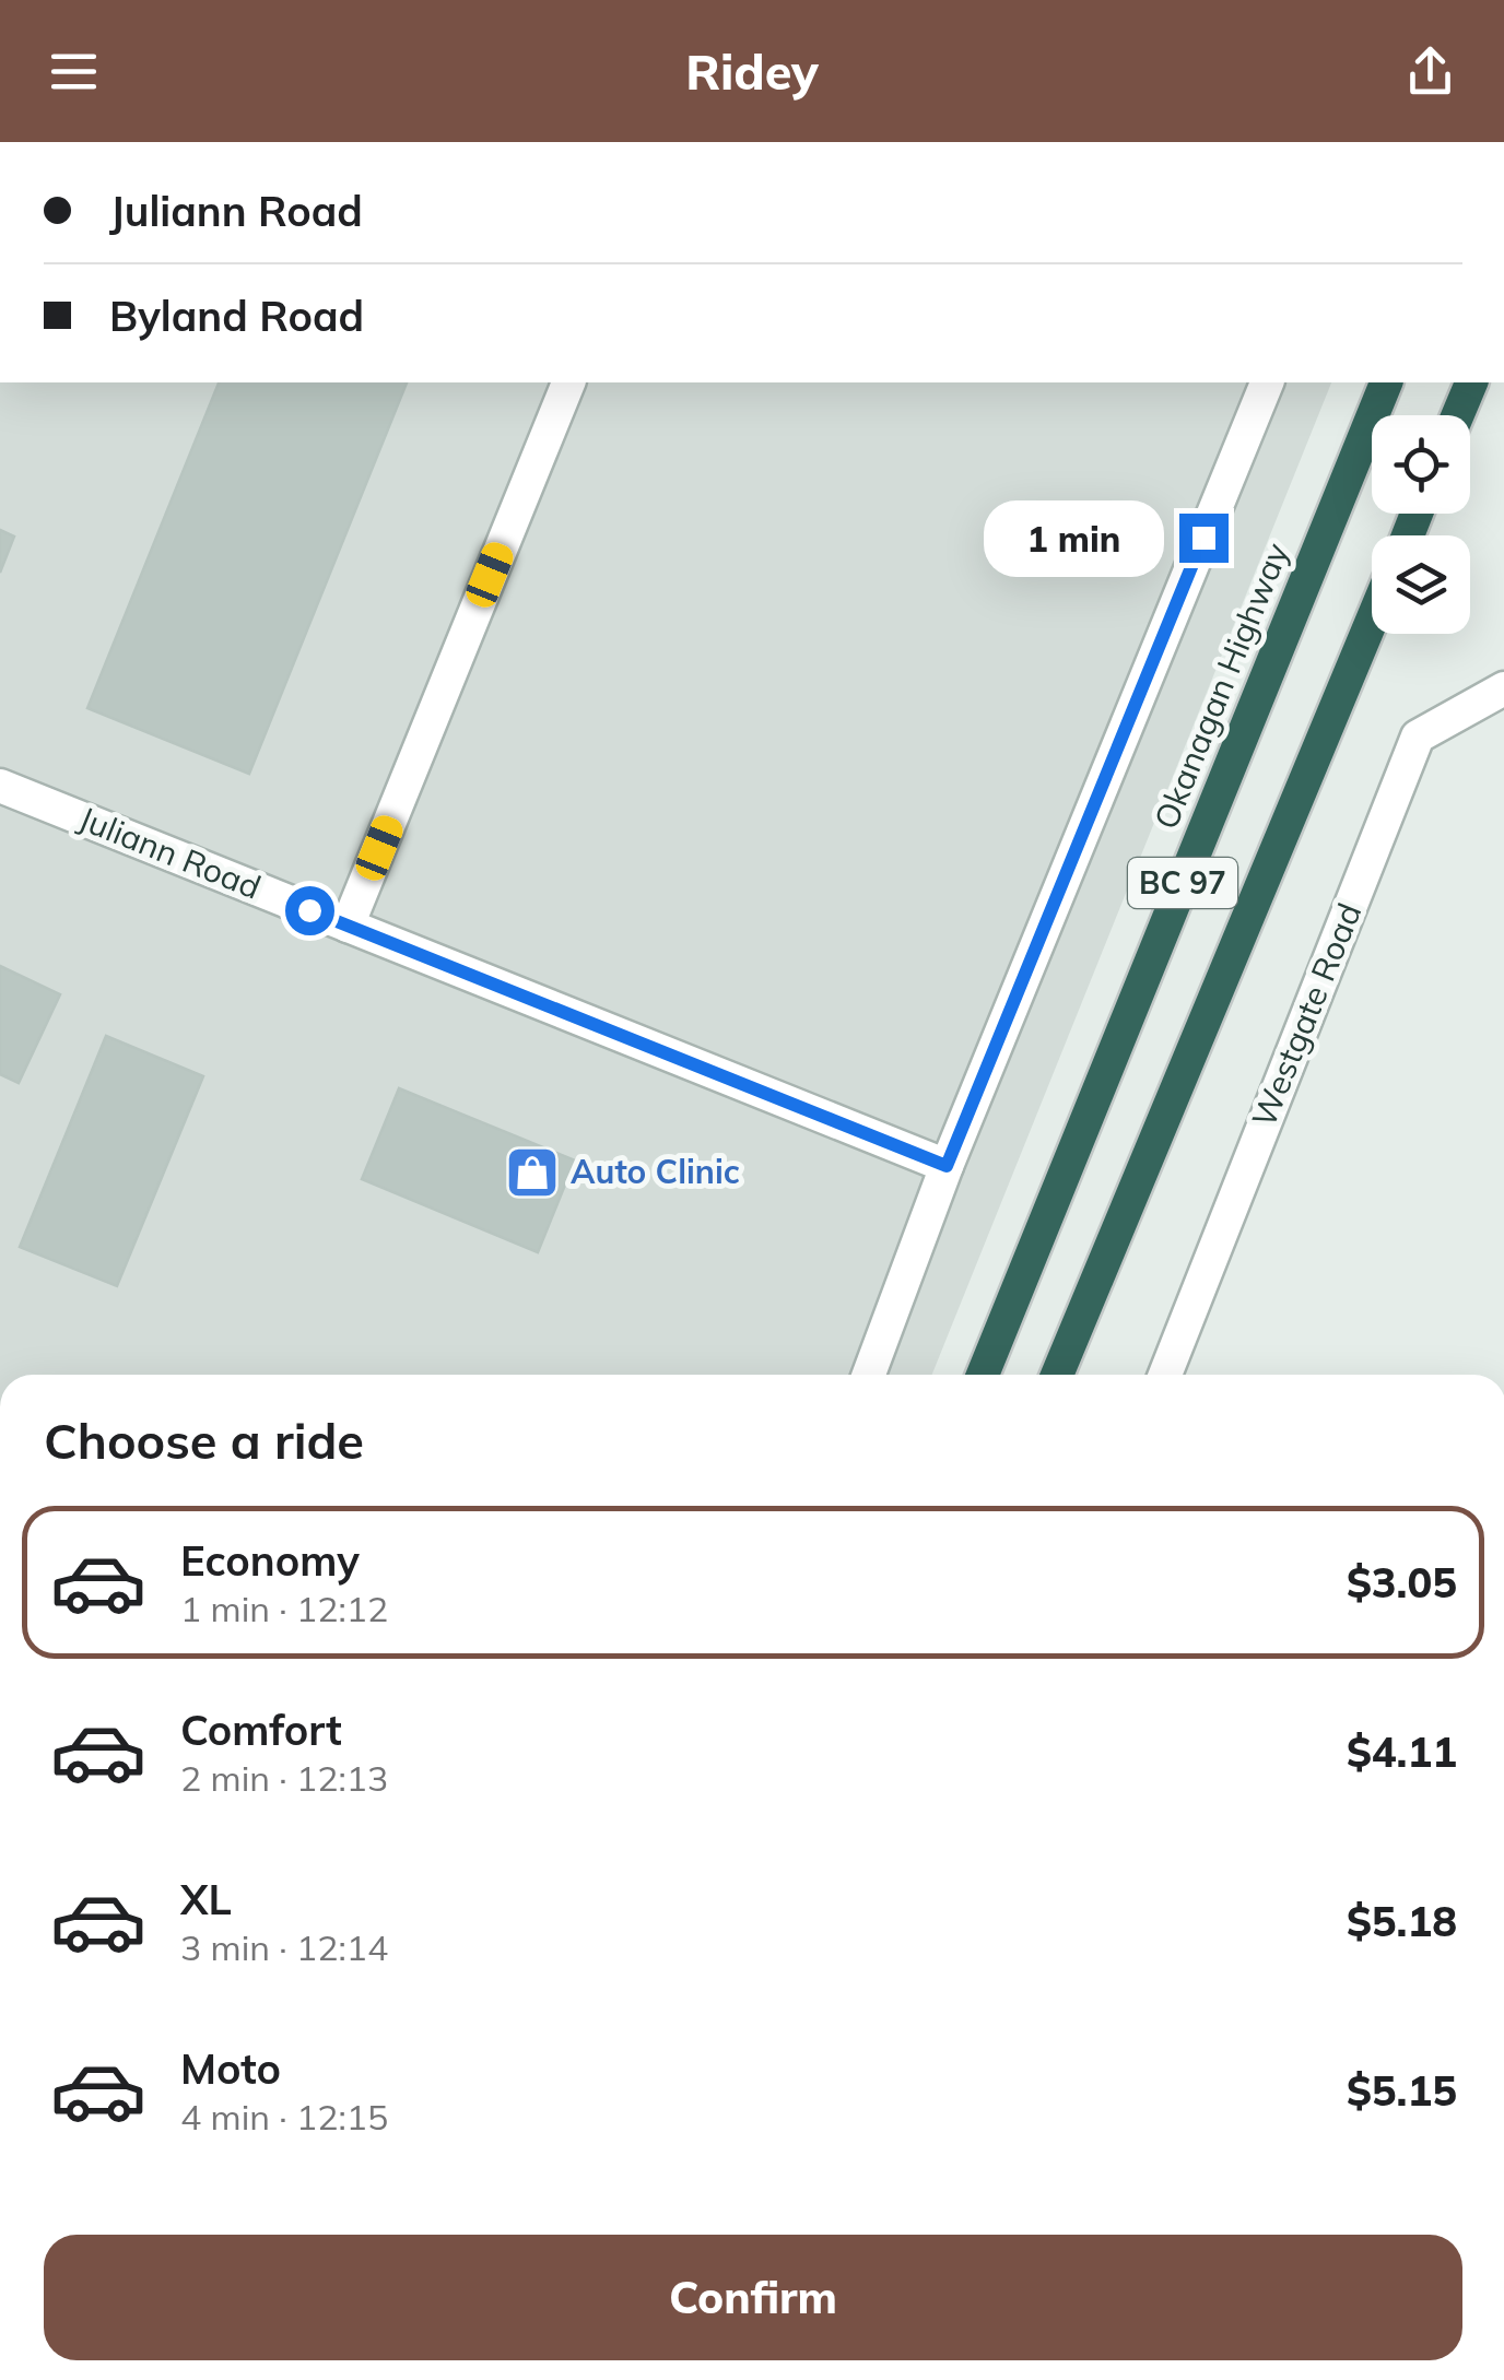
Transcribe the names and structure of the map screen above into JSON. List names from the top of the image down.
{
  "streets": {
    "highway": ["Okanagan Highway", "BC 97"],
    "street": ["Juliann Road", "Westgate Road"]
  },
  "places": {
    "shop": ["Auto Clinic"]
  },
  "page": {
    "header": "Ridey",
    "banner": ["Juliann Road", "Byland Road"],
    "bubble": "1 min",
    "heading": "Choose a ride",
    "list": [
      {
        "name": "Economy",
        "note": "1 min · 12:12",
        "value": "$3.05"
      },
      {
        "name": "Comfort",
        "note": "2 min · 12:13",
        "value": "$4.11"
      },
      {
        "name": "XL",
        "note": "3 min · 12:14",
        "value": "$5.18"
      },
      {
        "name": "Moto",
        "note": "4 min · 12:15",
        "value": "$5.15"
      }
    ],
    "buttons": "Confirm"
  }
}
